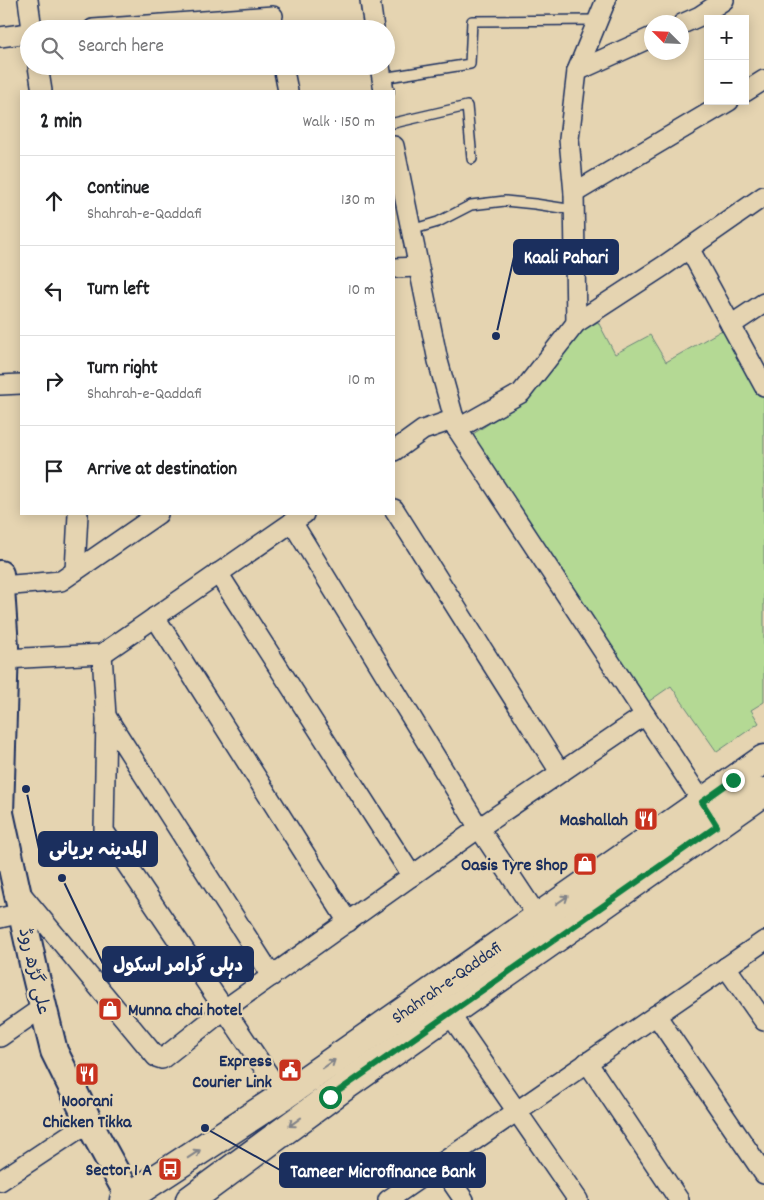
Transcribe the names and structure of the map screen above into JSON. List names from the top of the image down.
{
  "streets": {
    "main road": ["علی گڑھ روڈ", "Shahrah-e-Qaddafi"]
  },
  "crossings": [
    ["علی گڑھ روڈ", "Shahrah-e-Qaddafi"]
  ],
  "places": {
    "other": [
      "Kaali Pahari",
      "المدینہ بریانی",
      "دہلی گرامر اسکول",
      "Tameer Microfinance Bank"
    ],
    "restaurant": ["Mashallah", "Noorani Chicken Tikka"],
    "shop": ["Oasis Tyre Shop", "Munna chai hotel"],
    "public building": ["Express Courier Link"],
    "bus stop": ["Sector 1 A"]
  },
  "north": "top left",
  "page": {
    "map_buttons": ["+", "−"],
    "search": "Search here",
    "heading": ["2 min", "Walk · 150 m"],
    "list": [
      ["Continue", "Shahrah-e-Qaddafi", "130 m"],
      ["Turn left", "10 m"],
      ["Turn right", "Shahrah-e-Qaddafi", "10 m"],
      "Arrive at destination"
    ]
  }
}
